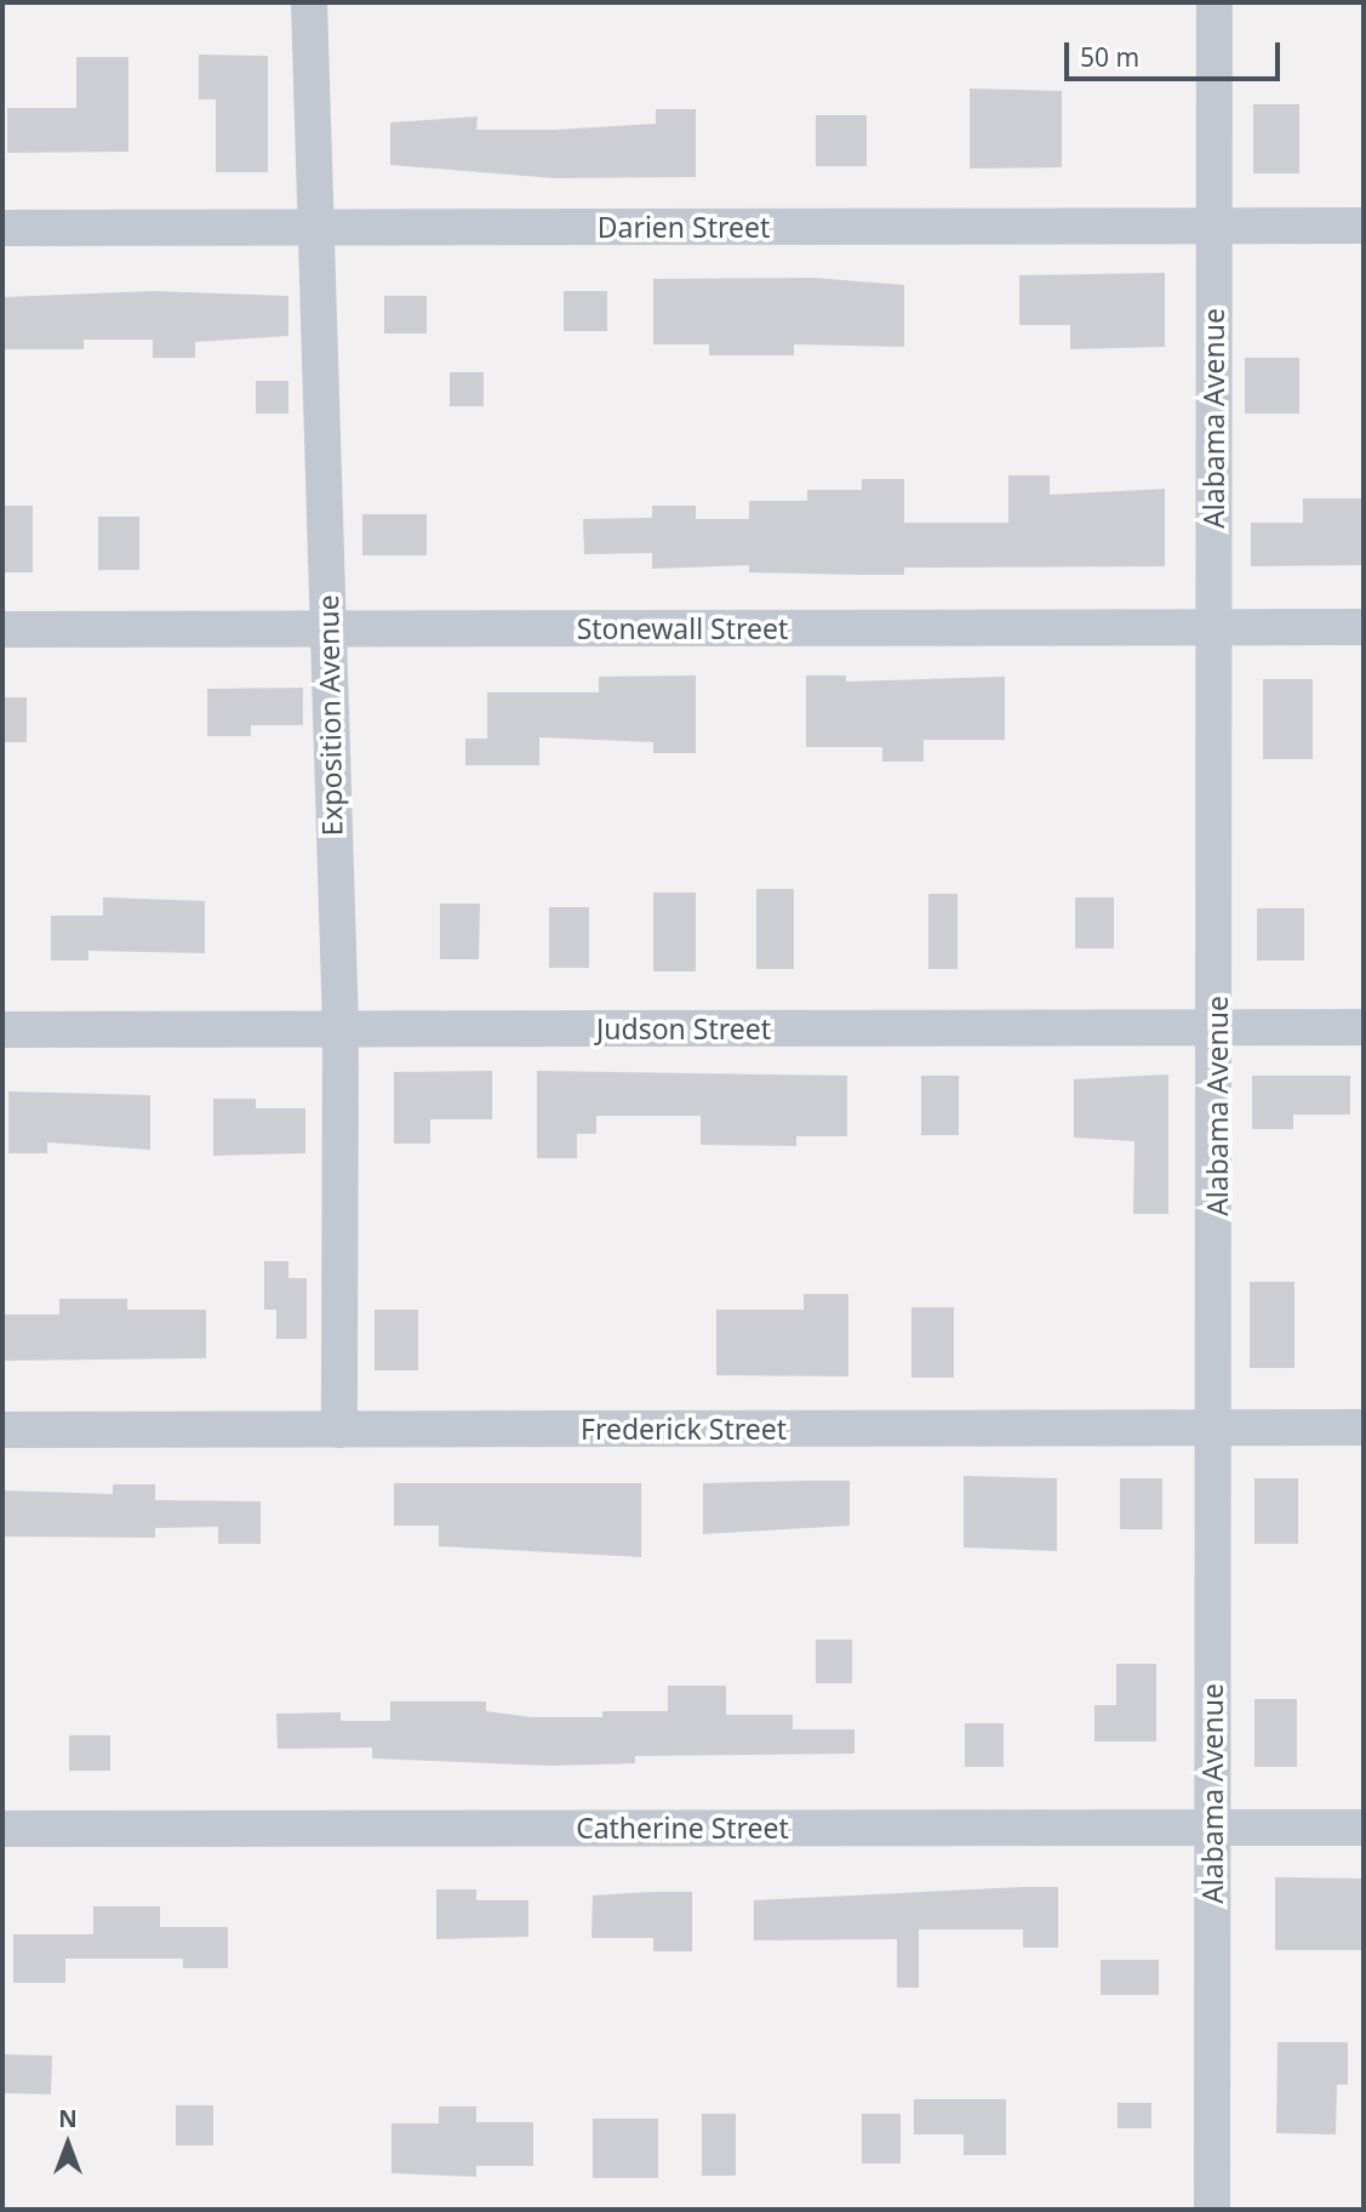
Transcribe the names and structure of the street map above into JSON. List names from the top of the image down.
{
  "streets": {
    "street": [
      "Darien Street",
      "Alabama Avenue",
      "Stonewall Street",
      "Exposition Avenue",
      "Judson Street",
      "Frederick Street",
      "Catherine Street"
    ]
  },
  "crossings": [
    ["Darien Street", "Alabama Avenue"],
    ["Darien Street", "Exposition Avenue"],
    ["Alabama Avenue", "Stonewall Street"],
    ["Alabama Avenue", "Judson Street"],
    ["Alabama Avenue", "Frederick Street"],
    ["Alabama Avenue", "Catherine Street"],
    ["Stonewall Street", "Exposition Avenue"],
    ["Exposition Avenue", "Judson Street"],
    ["Exposition Avenue", "Frederick Street"]
  ],
  "scale_bar": "50 m",
  "north": "top"
}
